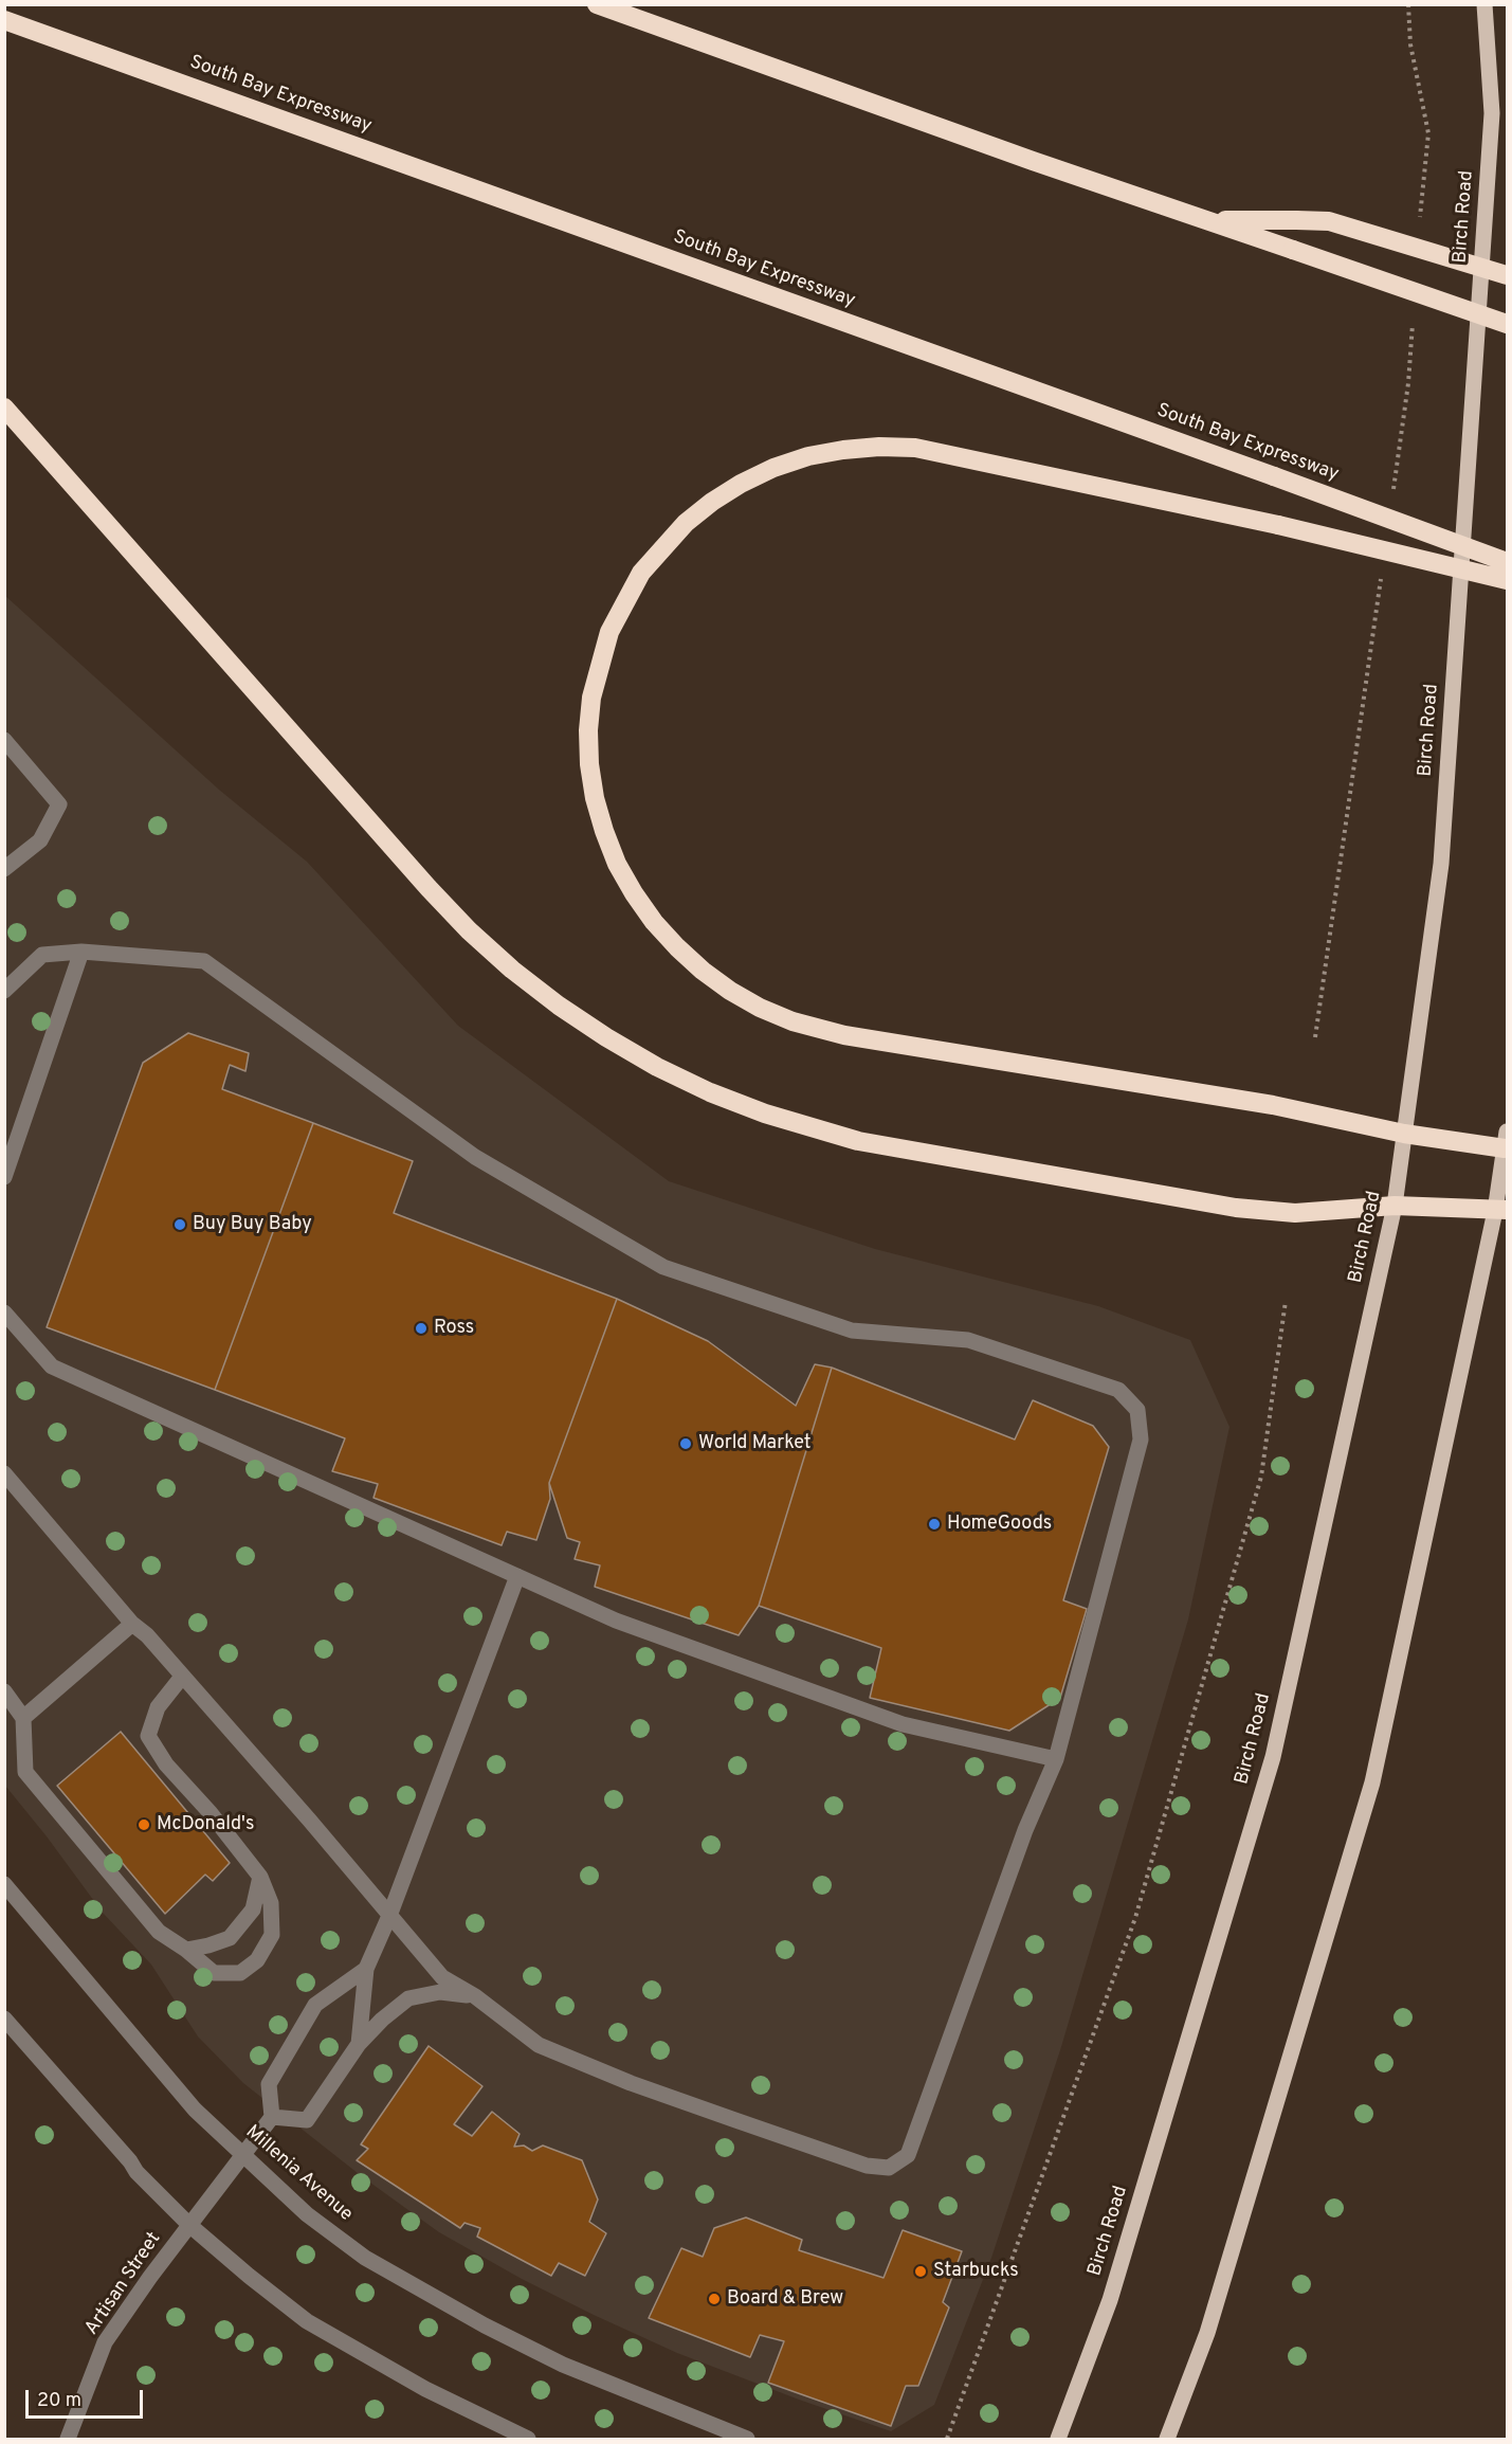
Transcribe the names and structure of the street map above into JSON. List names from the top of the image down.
{
  "streets": {
    "highway": ["South Bay Expressway"],
    "main road": ["Birch Road"],
    "street": ["Millenia Avenue", "Artisan Street"]
  },
  "crossings": [
    ["Millenia Avenue", "Artisan Street"]
  ],
  "places": [
    "Buy Buy Baby",
    "Ross",
    "World Market",
    "HomeGoods",
    "McDonald's",
    "Starbucks",
    "Board & Brew"
  ],
  "scale_bar": "20 m"
}
